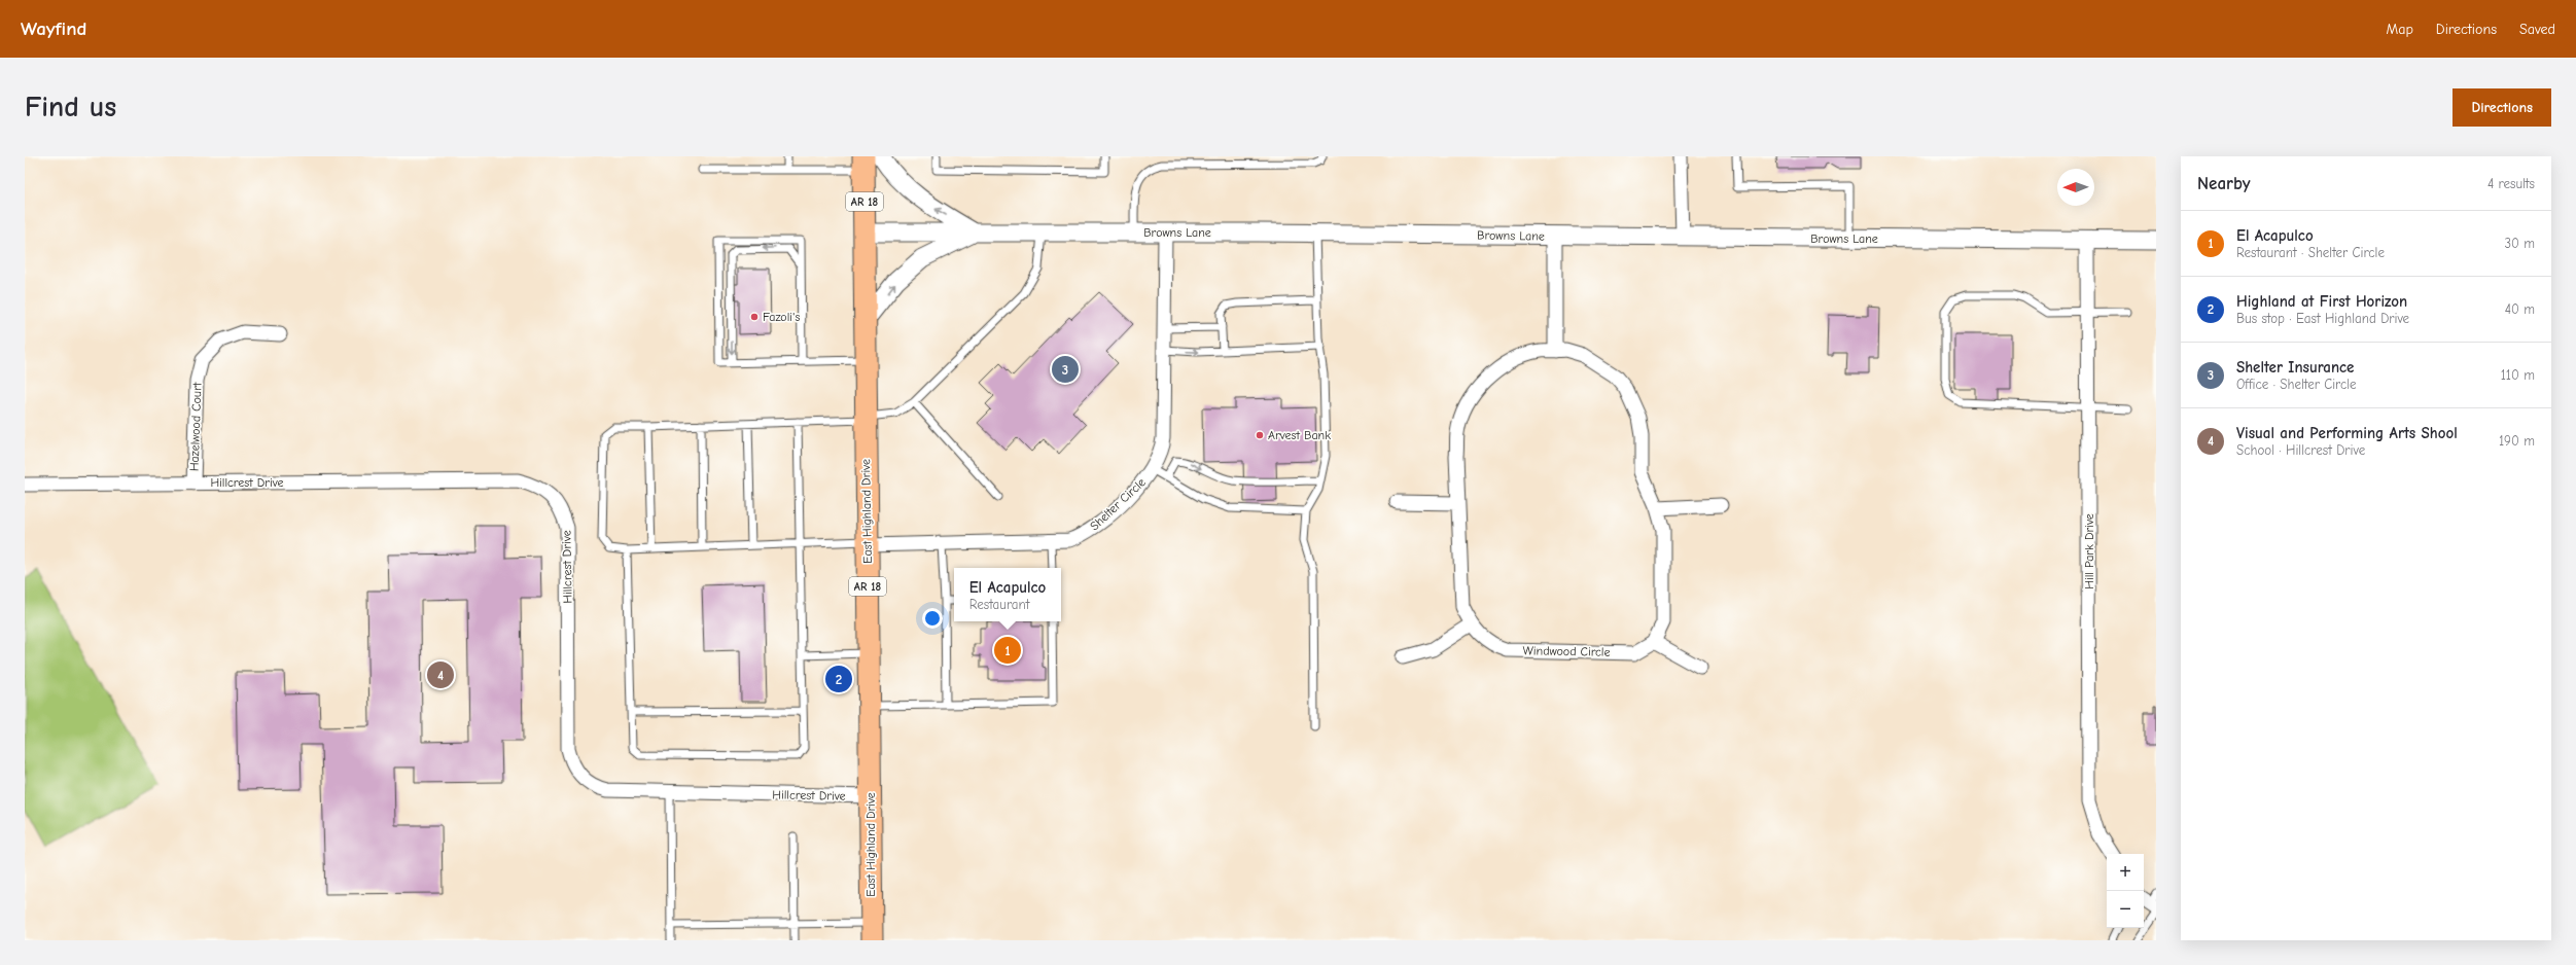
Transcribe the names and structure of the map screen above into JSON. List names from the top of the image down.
{
  "streets": {
    "main road": ["AR 18", "East Highland Drive"],
    "street": [
      "Browns Lane",
      "Hazelwood Court",
      "Hillcrest Drive",
      "Shelter Circle",
      "Hill Park Drive",
      "Windwood Circle"
    ]
  },
  "crossings": [
    ["Browns Lane", "Shelter Circle"],
    ["Browns Lane", "East Highland Drive"],
    ["Browns Lane", "Hill Park Drive"],
    ["Hazelwood Court", "Hillcrest Drive"],
    ["Hillcrest Drive", "East Highland Drive"],
    ["Shelter Circle", "East Highland Drive"]
  ],
  "places": ["Fazoli's", "Arvest Bank"],
  "north": "left",
  "page": {
    "header": "Wayfind",
    "nav": ["Map", "Directions", "Saved"],
    "buttons": "Directions",
    "title": "Find us",
    "heading": ["Nearby", "4 results"],
    "list": [
      {
        "mark": "1",
        "name": "El Acapulco",
        "note": "Restaurant · Shelter Circle",
        "value": "30 m"
      },
      {
        "mark": "2",
        "name": "Highland at First Horizon",
        "note": "Bus stop · East Highland Drive",
        "value": "40 m"
      },
      {
        "mark": "3",
        "name": "Shelter Insurance",
        "note": "Office · Shelter Circle",
        "value": "110 m"
      },
      {
        "mark": "4",
        "name": "Visual and Performing Arts Shool",
        "note": "School · Hillcrest Drive",
        "value": "190 m"
      }
    ],
    "pins": [
      "3",
      "1",
      "4",
      "2"
    ],
    "popup": ["El Acapulco", "Restaurant"],
    "map_buttons": ["+", "−"]
  }
}
